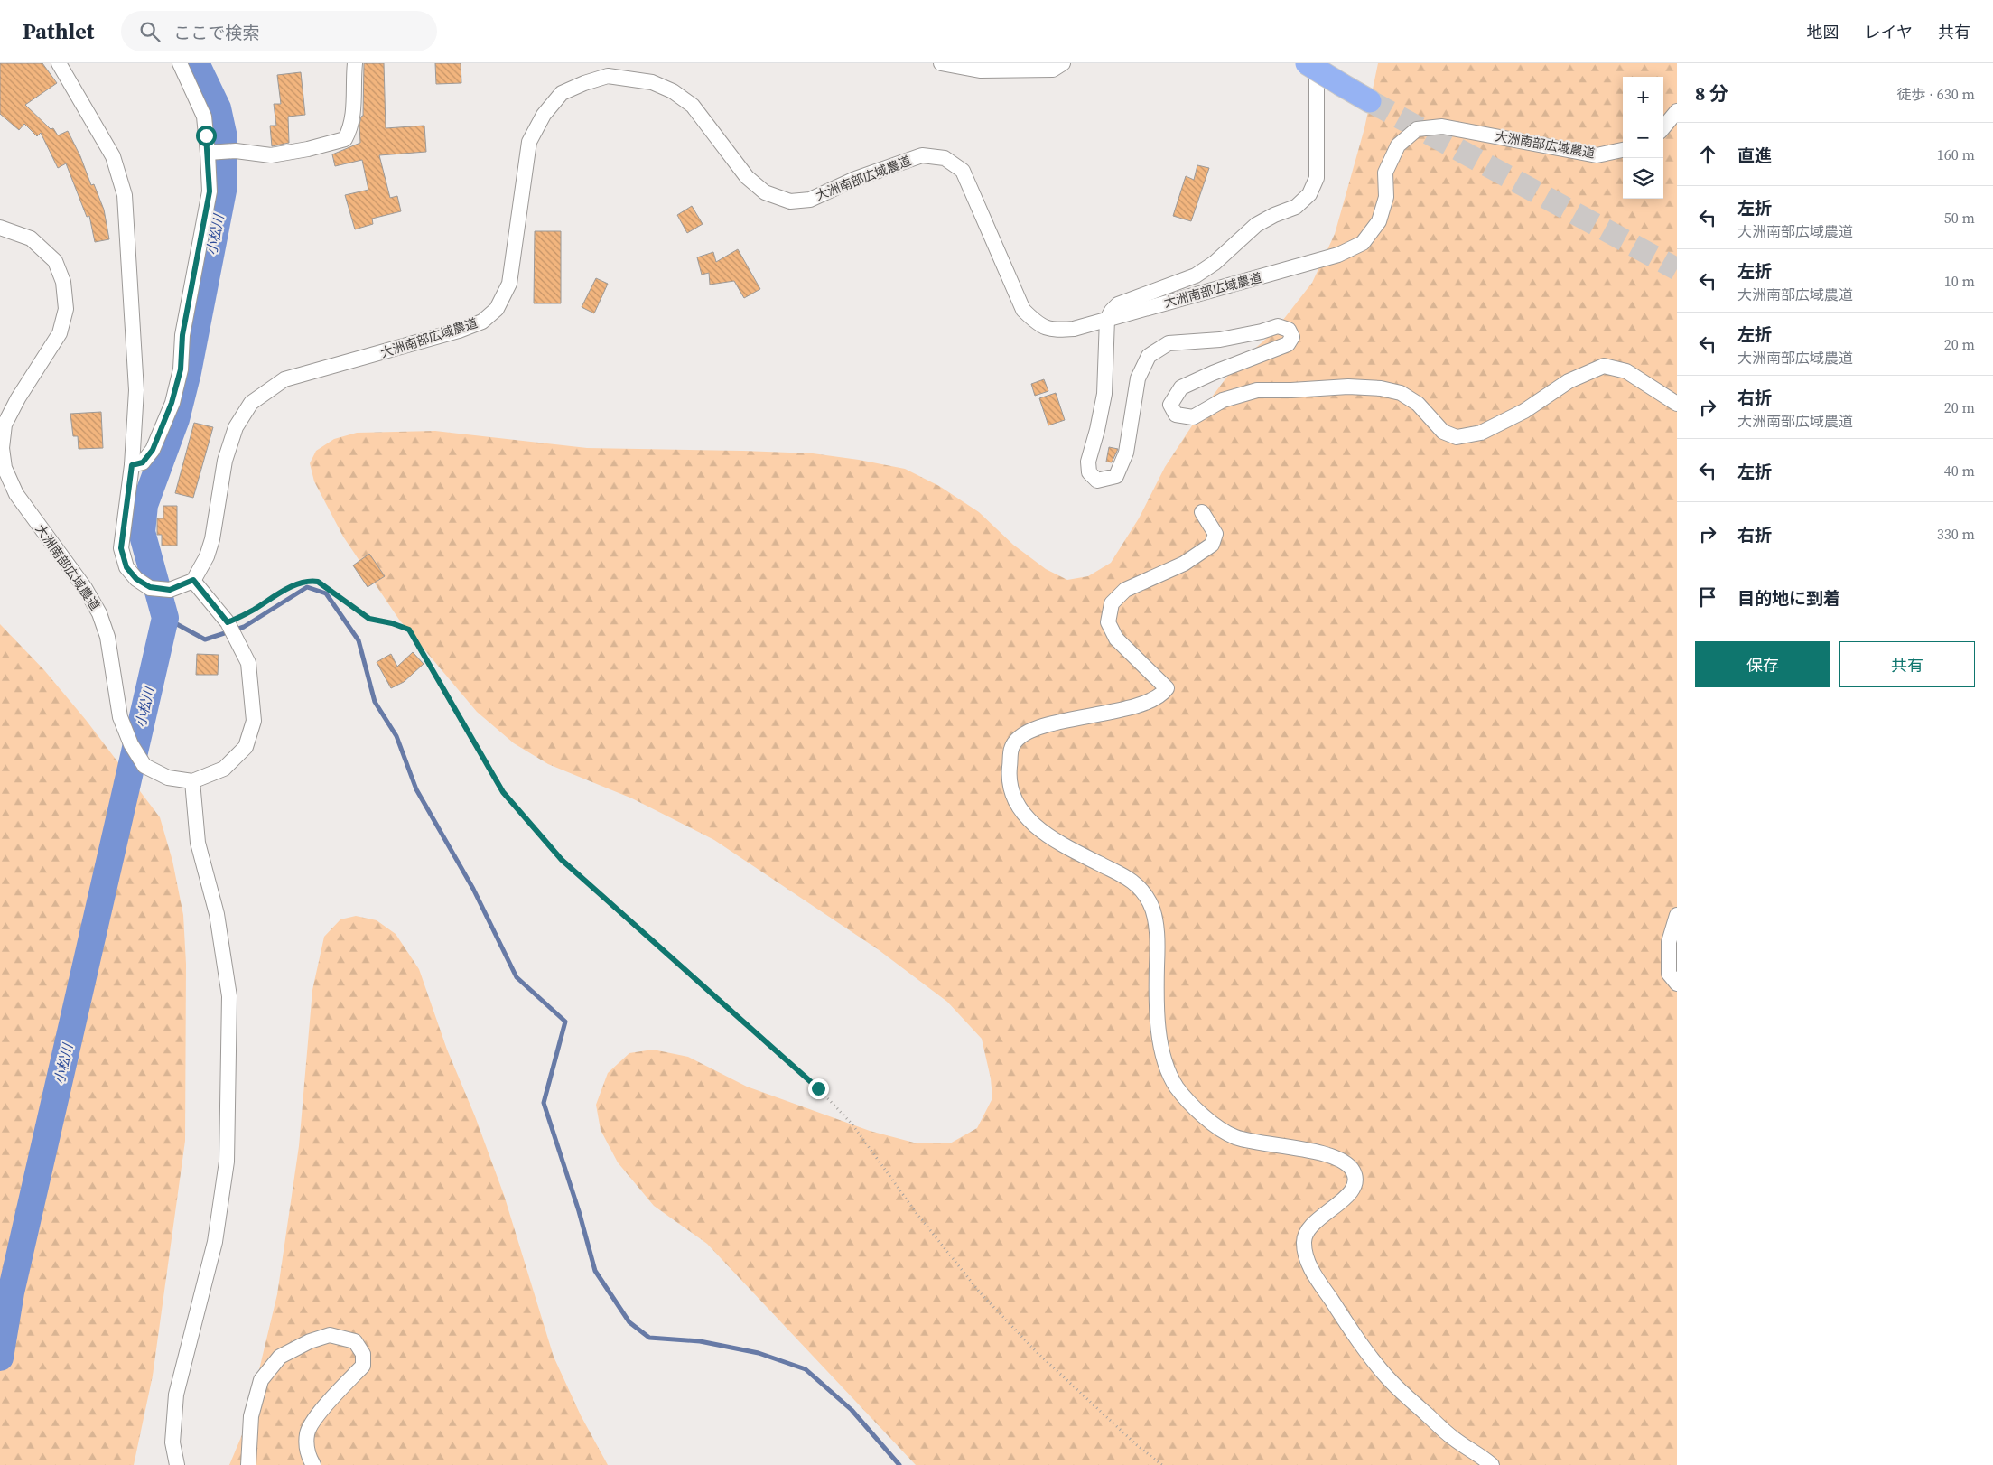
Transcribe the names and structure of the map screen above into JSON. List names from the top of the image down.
{
  "streets": {
    "street": ["大洲南部広域農道"]
  },
  "water": ["小松川"],
  "page": {
    "header": "Pathlet",
    "search": "ここで検索",
    "nav": ["地図", "レイヤ", "共有"],
    "heading": ["8 分", "徒歩 · 630 m"],
    "map_buttons": ["+", "−"],
    "list": [
      ["直進", "160 m"],
      ["左折", "大洲南部広域農道", "50 m"],
      ["左折", "大洲南部広域農道", "10 m"],
      ["左折", "大洲南部広域農道", "20 m"],
      ["右折", "大洲南部広域農道", "20 m"],
      ["左折", "40 m"],
      ["右折", "330 m"],
      "目的地に到着"
    ],
    "buttons": ["保存", "共有"]
  }
}
